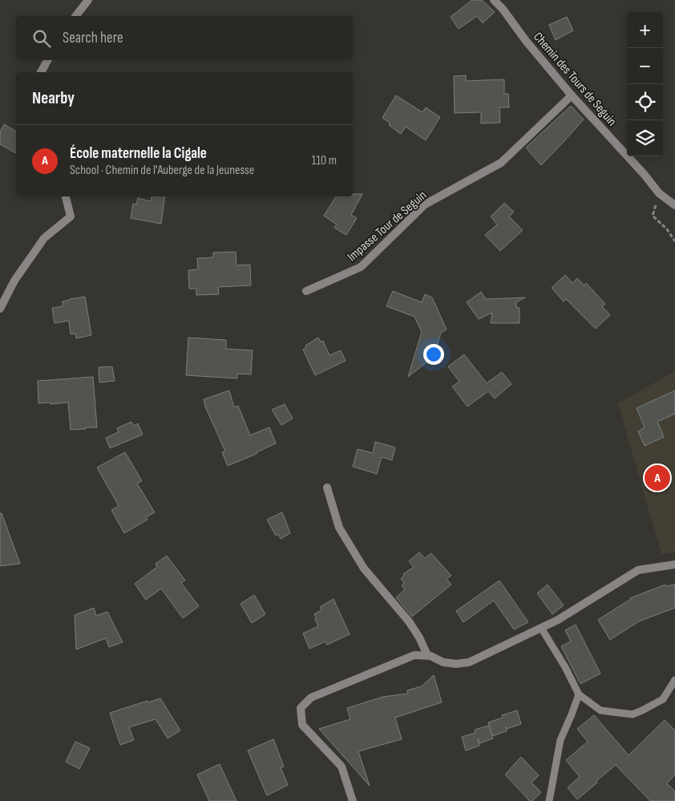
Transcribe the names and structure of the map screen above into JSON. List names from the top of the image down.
{
  "streets": {
    "street": ["Chemin des Tours de Seguin", "Impasse Tour de Seguin"]
  },
  "crossings": [
    ["Chemin des Tours de Seguin", "Impasse Tour de Seguin"]
  ],
  "page": {
    "map_buttons": ["+", "−"],
    "search": "Search here",
    "heading": "Nearby",
    "list": [
      {
        "mark": "A",
        "name": "École maternelle la Cigale",
        "note": "School · Chemin de l'Auberge de la Jeunesse",
        "value": "110 m"
      }
    ],
    "pins": "A"
  }
}
